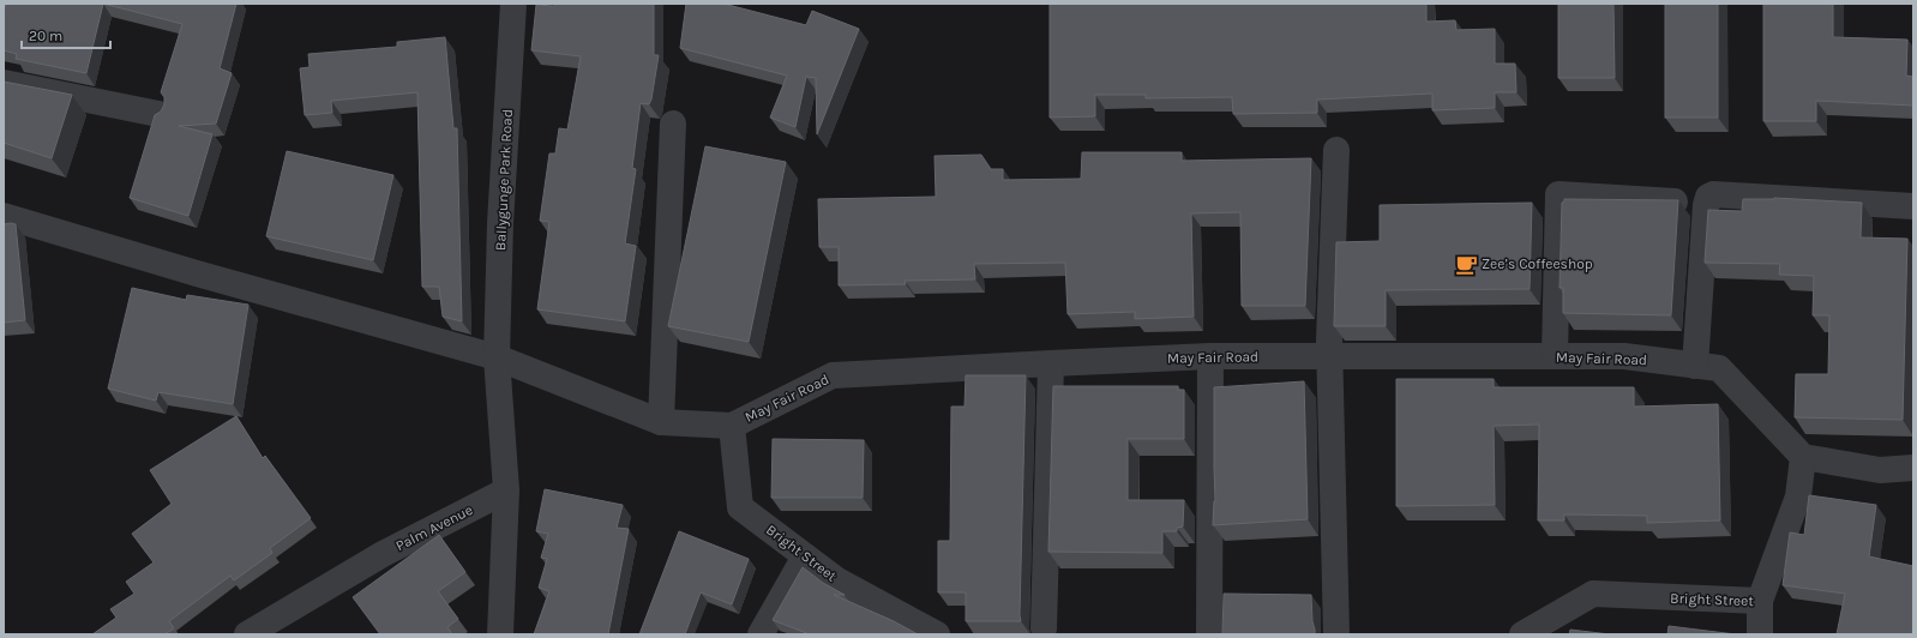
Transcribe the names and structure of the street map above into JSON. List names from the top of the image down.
{
  "streets": {
    "street": [
      "Ballygunge Park Road",
      "May Fair Road",
      "Palm Avenue",
      "Bright Street"
    ]
  },
  "crossings": [
    ["Ballygunge Park Road", "May Fair Road"],
    ["May Fair Road", "Bright Street"]
  ],
  "places": {
    "cafe": ["Zee’s Coffeeshop"]
  },
  "scale_bar": "20 m"
}
